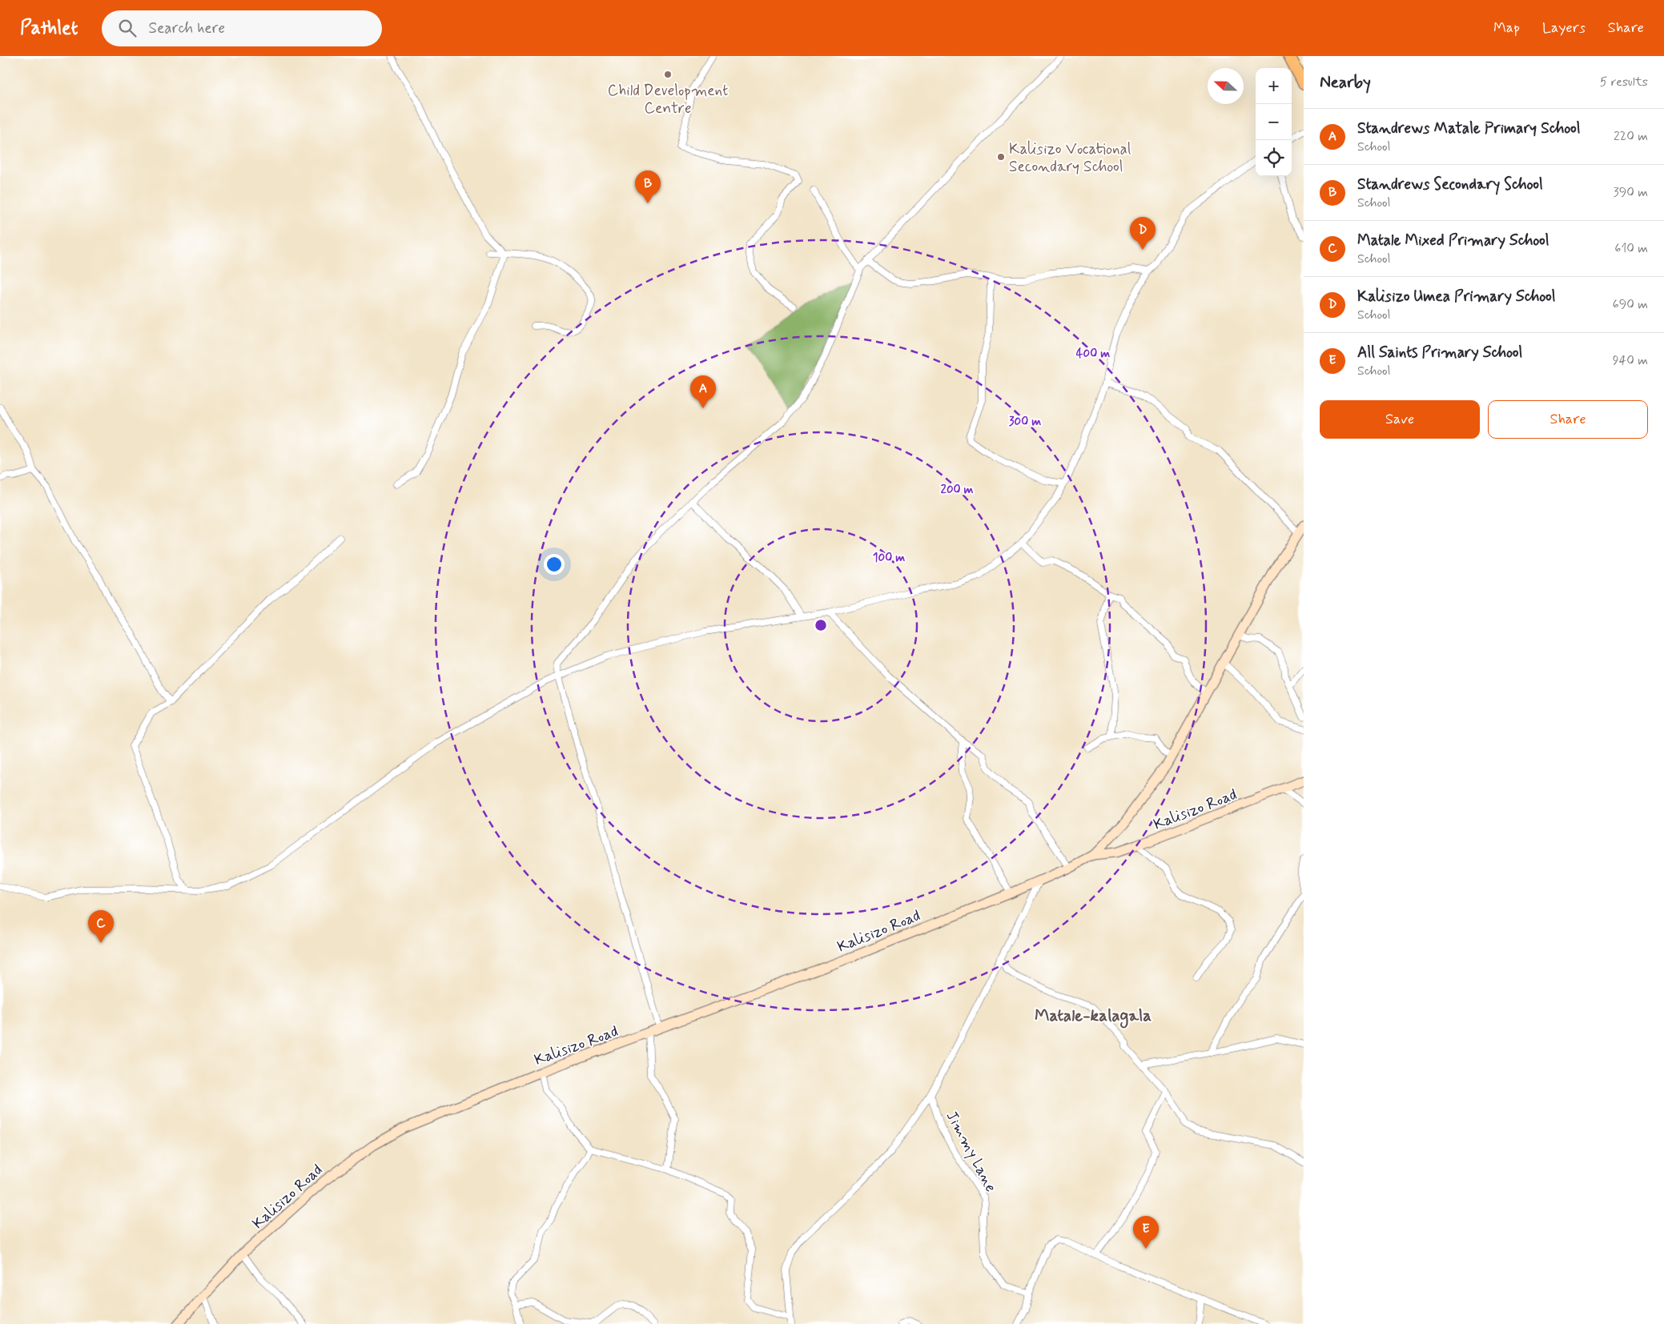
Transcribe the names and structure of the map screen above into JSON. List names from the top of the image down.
{
  "streets": {
    "street": ["Kalisizo Road", "Jimmy Lane"]
  },
  "districts": ["Matale-kalagala"],
  "places": ["Child Development Centre", "Kalisizo Vocational Secondary School"],
  "north": "left",
  "page": {
    "header": "Pathlet",
    "search": "Search here",
    "nav": ["Map", "Layers", "Share"],
    "heading": ["Nearby", "5 results"],
    "map_buttons": ["+", "−"],
    "list": [
      {
        "mark": "A",
        "name": "Standrews Matale Primary School",
        "note": "School",
        "value": "220 m"
      },
      {
        "mark": "B",
        "name": "Standrews Secondary School",
        "note": "School",
        "value": "390 m"
      },
      {
        "mark": "C",
        "name": "Matale Mixed Primary School",
        "note": "School",
        "value": "610 m"
      },
      {
        "mark": "D",
        "name": "Kalisizo Umea Primary School",
        "note": "School",
        "value": "690 m"
      },
      {
        "mark": "E",
        "name": "All Saints Primary School",
        "note": "School",
        "value": "940 m"
      }
    ],
    "pins": [
      "B",
      "D",
      "A",
      "C",
      "E"
    ],
    "buttons": ["Save", "Share"]
  },
  "rings": [
    "400 m",
    "300 m",
    "200 m",
    "100 m"
  ]
}
